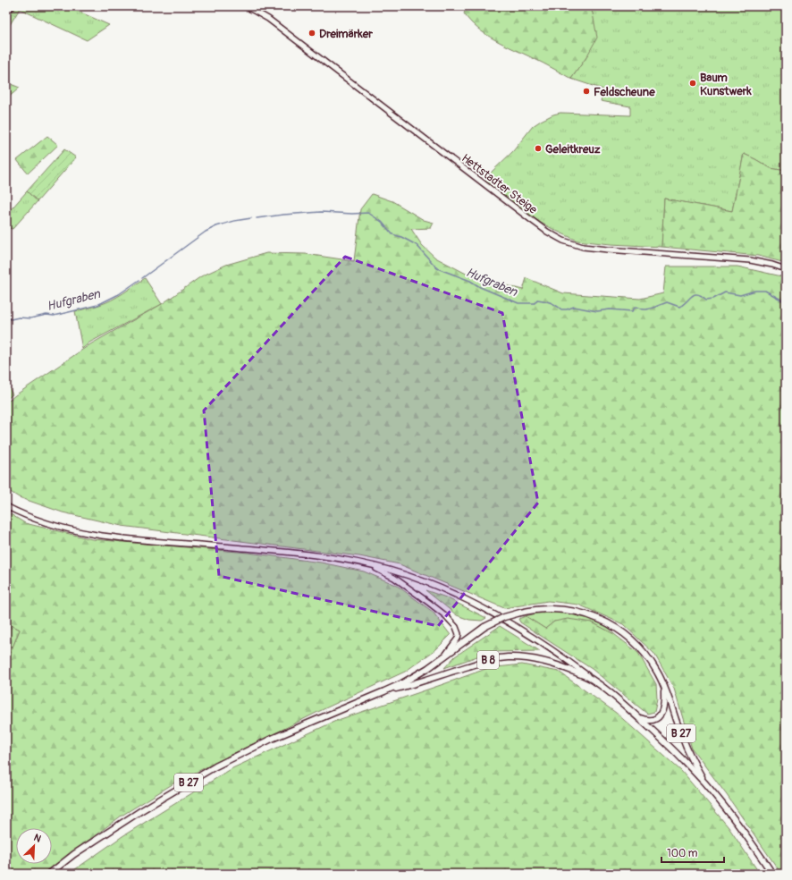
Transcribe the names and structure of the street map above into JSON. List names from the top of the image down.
{
  "streets": {
    "main road": ["Hettstadter Steige", "B 8", "B 27"]
  },
  "crossings": [
    ["B 8", "B 27"]
  ],
  "water": ["Hufgraben"],
  "places": [
    "Dreimärker",
    "Baum Kunstwerk",
    "Feldscheune",
    "Geleitkreuz"
  ],
  "scale_bar": "100 m",
  "north": "top right"
}
